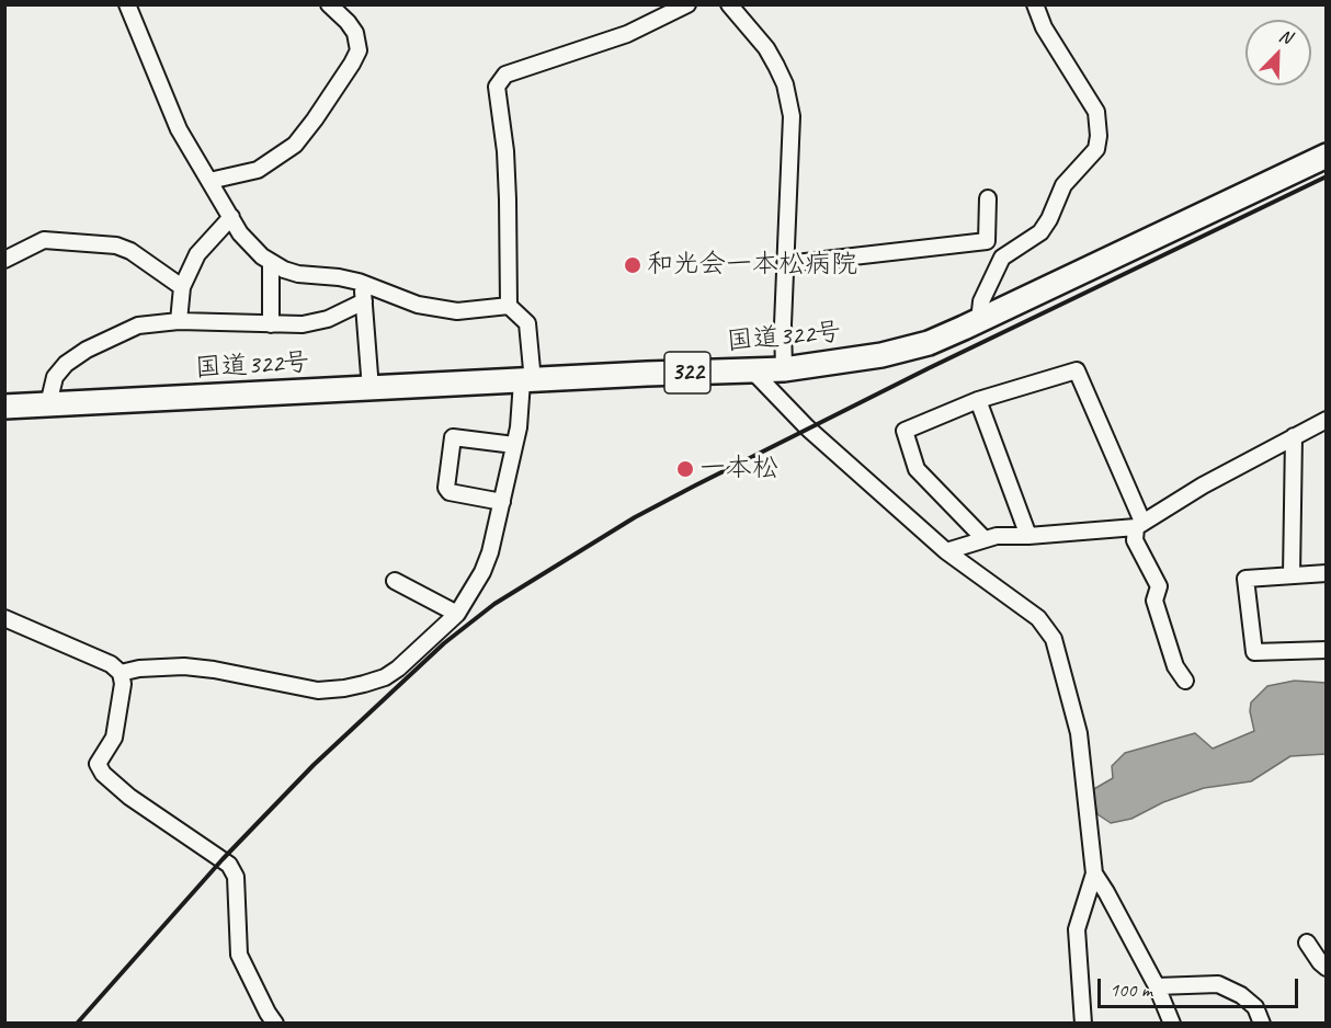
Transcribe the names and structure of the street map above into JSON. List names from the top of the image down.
{
  "streets": {
    "highway": ["国道322号", "322"]
  },
  "places": ["和光会一本松病院", "一本松"],
  "scale_bar": "100 m",
  "north": "top right"
}
